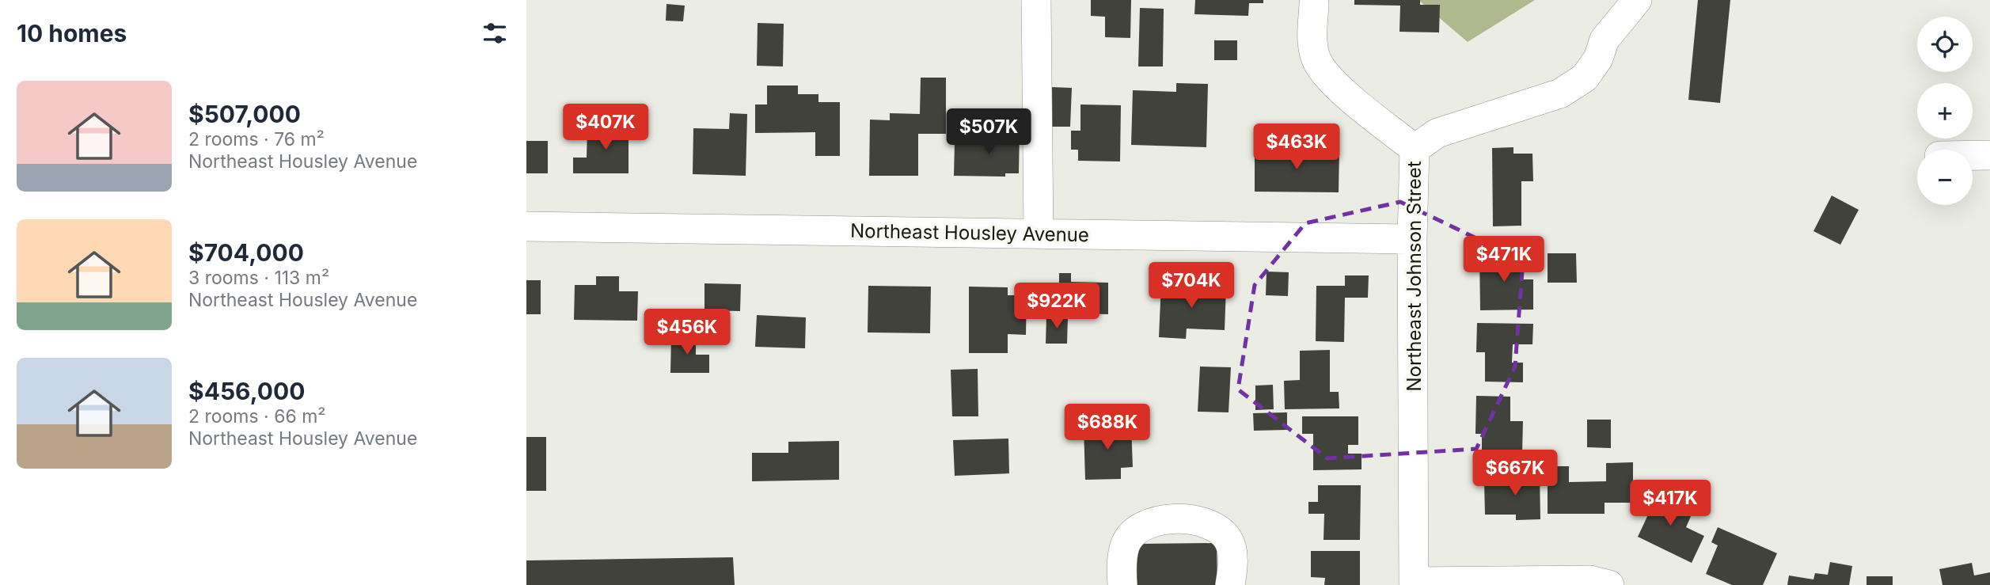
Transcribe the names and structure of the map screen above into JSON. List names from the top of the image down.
{
  "streets": {
    "street": ["Northeast Housley Avenue", "Northeast Johnson Street"]
  },
  "crossings": [
    ["Northeast Housley Avenue", "Northeast Johnson Street"]
  ],
  "page": {
    "heading": "10 homes",
    "map_buttons": ["+", "−"],
    "list": [
      {
        "name": "$507,000",
        "note": "2 rooms · 76 m² · Northeast Housley Avenue"
      },
      {
        "name": "$704,000",
        "note": "3 rooms · 113 m² · Northeast Housley Avenue"
      },
      {
        "name": "$456,000",
        "note": "2 rooms · 66 m² · Northeast Housley Avenue"
      }
    ],
    "price": [
      "$407K",
      "$507K",
      "$463K",
      "$471K",
      "$704K",
      "$922K",
      "$456K",
      "$688K",
      "$667K",
      "$417K"
    ]
  }
}
